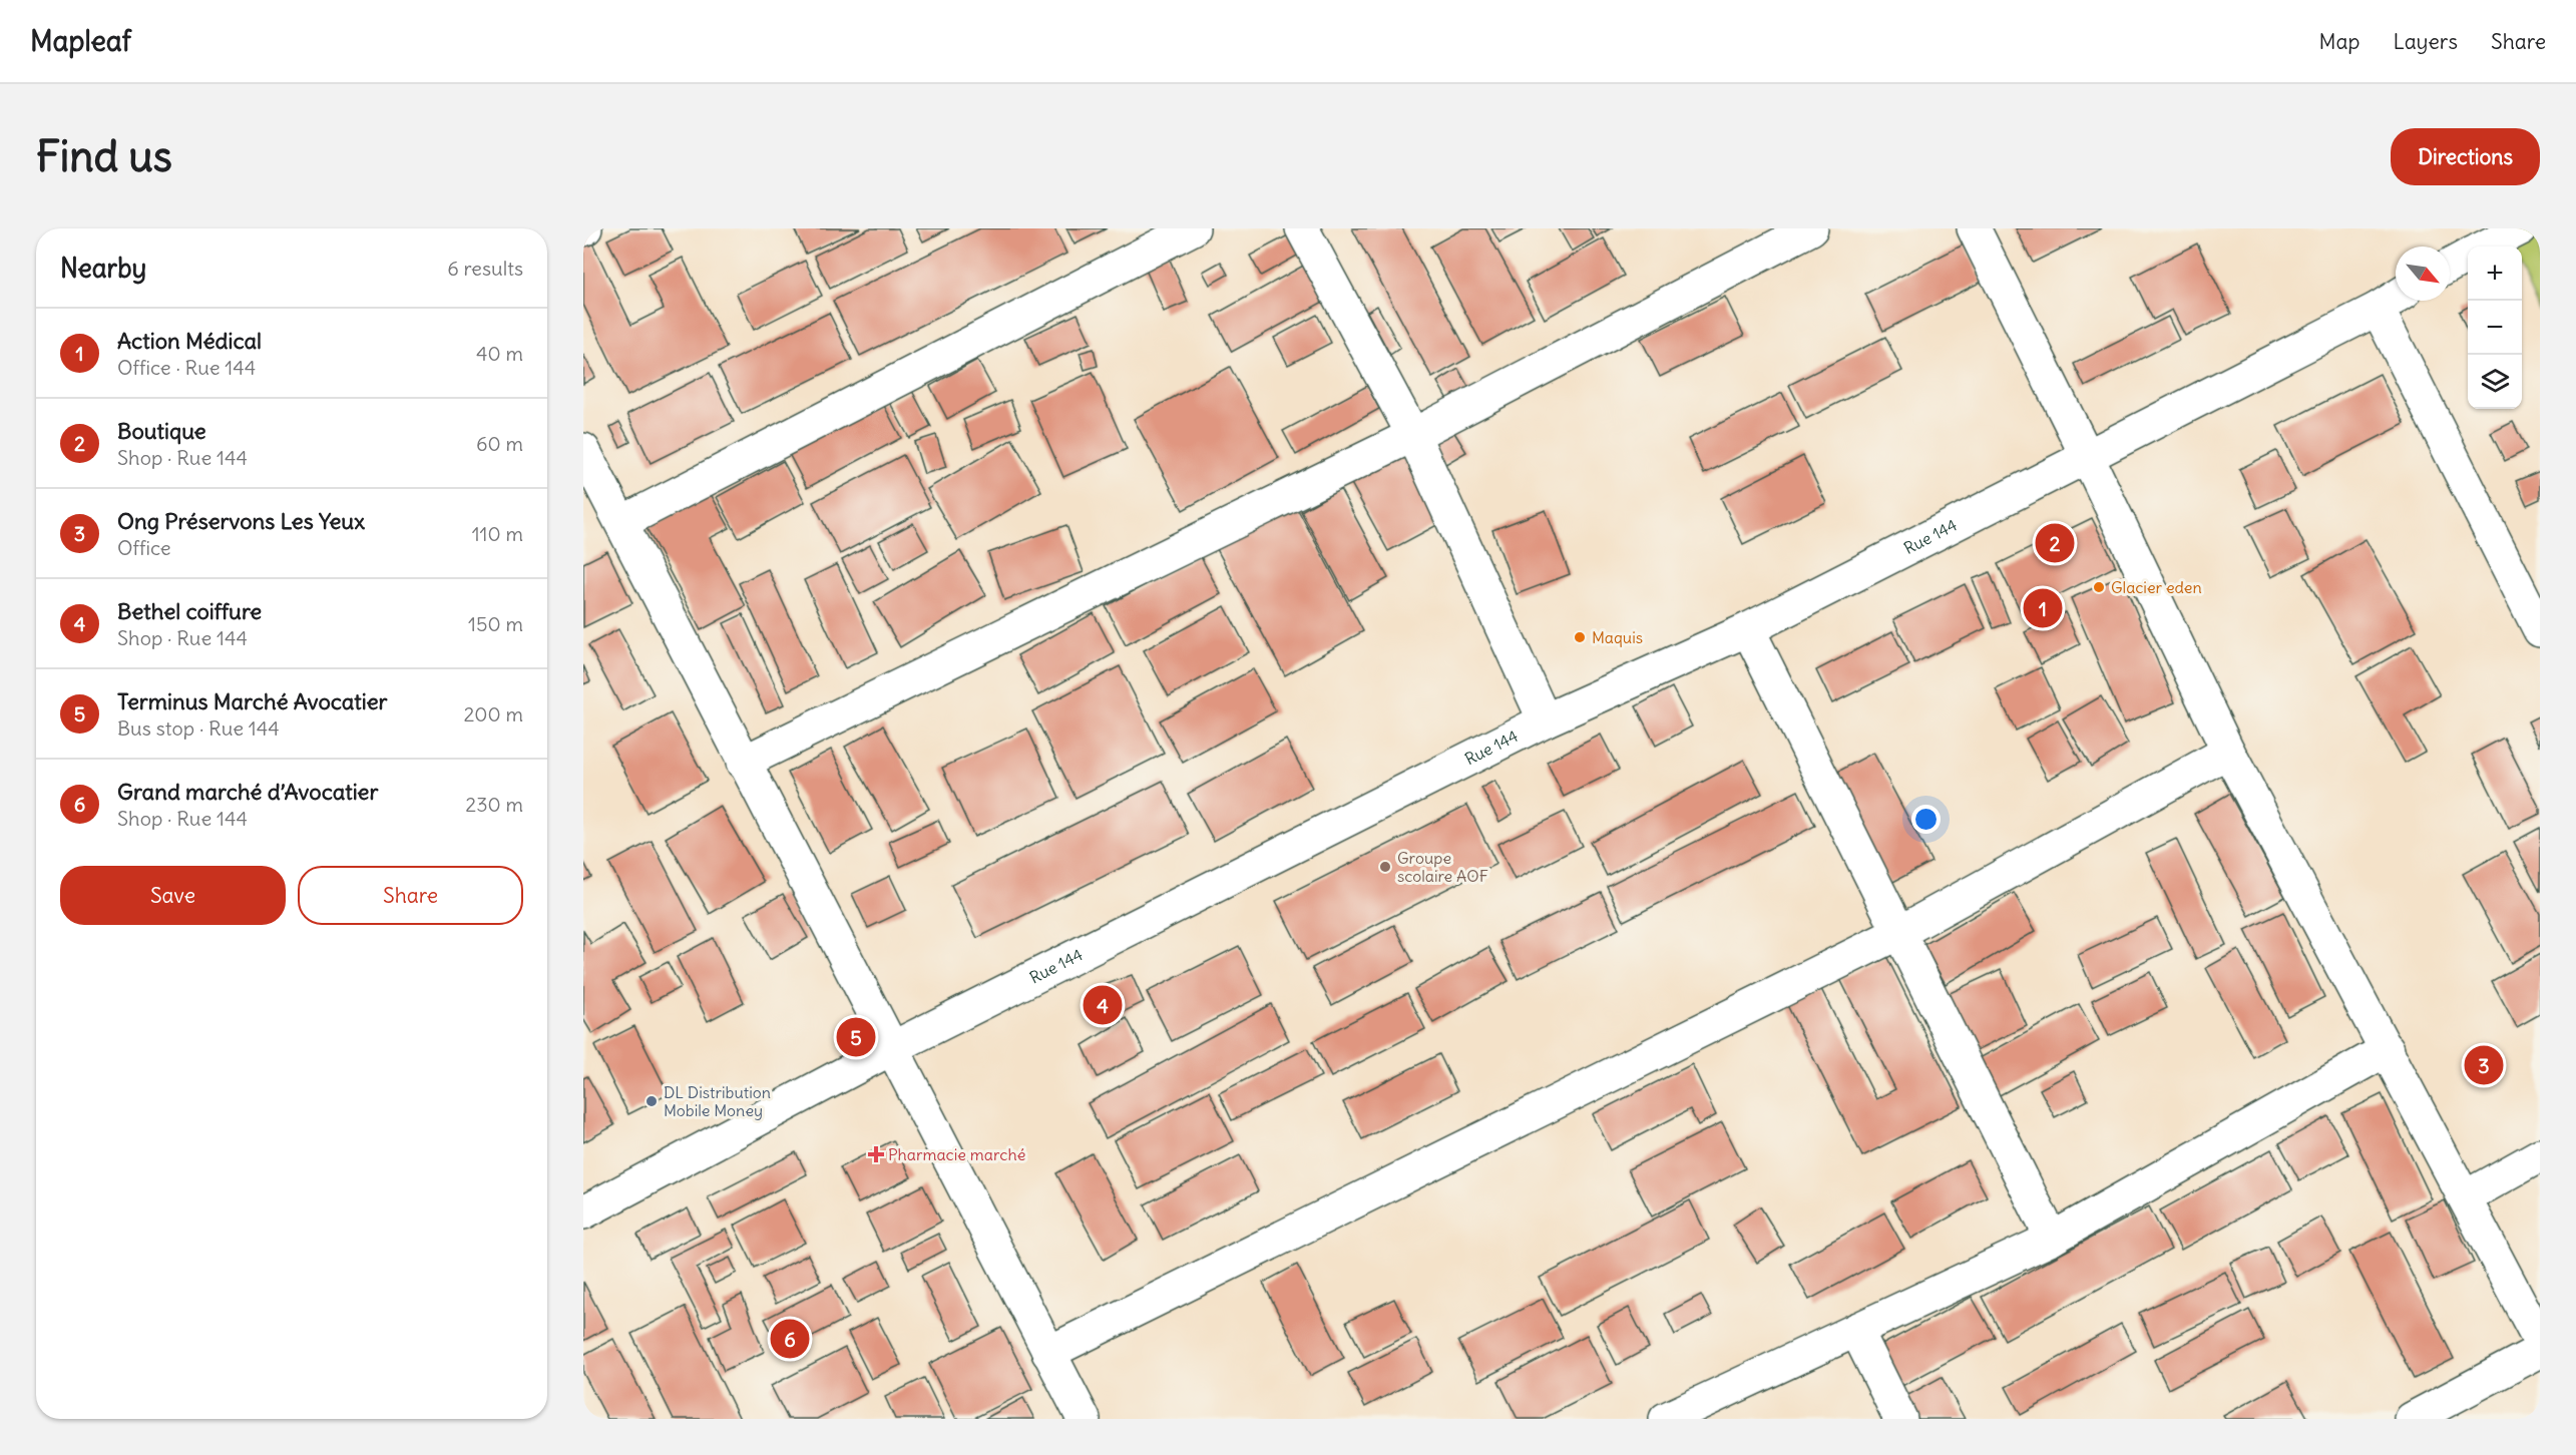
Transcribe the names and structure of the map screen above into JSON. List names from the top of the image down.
{
  "streets": {
    "street": ["Rue 144"]
  },
  "places": {
    "other": [
      "Glacier eden",
      "Maquis",
      "Groupe scolaire AOF",
      "DL Distribution Mobile Money"
    ],
    "health": ["Pharmacie marché"]
  },
  "north": "bottom right",
  "page": {
    "header": "Mapleaf",
    "nav": ["Map", "Layers", "Share"],
    "buttons": [
      "Directions",
      ["Save", "Share"]
    ],
    "title": "Find us",
    "heading": ["Nearby", "6 results"],
    "map_buttons": ["+", "−"],
    "list": [
      {
        "mark": "1",
        "name": "Action Médical",
        "note": "Office · Rue 144",
        "value": "40 m"
      },
      {
        "mark": "2",
        "name": "Boutique",
        "note": "Shop · Rue 144",
        "value": "60 m"
      },
      {
        "mark": "3",
        "name": "Ong Préservons Les Yeux",
        "note": "Office",
        "value": "110 m"
      },
      {
        "mark": "4",
        "name": "Bethel coiffure",
        "note": "Shop · Rue 144",
        "value": "150 m"
      },
      {
        "mark": "5",
        "name": "Terminus Marché Avocatier",
        "note": "Bus stop · Rue 144",
        "value": "200 m"
      },
      {
        "mark": "6",
        "name": "Grand marché d’Avocatier",
        "note": "Shop · Rue 144",
        "value": "230 m"
      }
    ],
    "pins": [
      "2",
      "1",
      "4",
      "5",
      "3",
      "6"
    ]
  }
}
